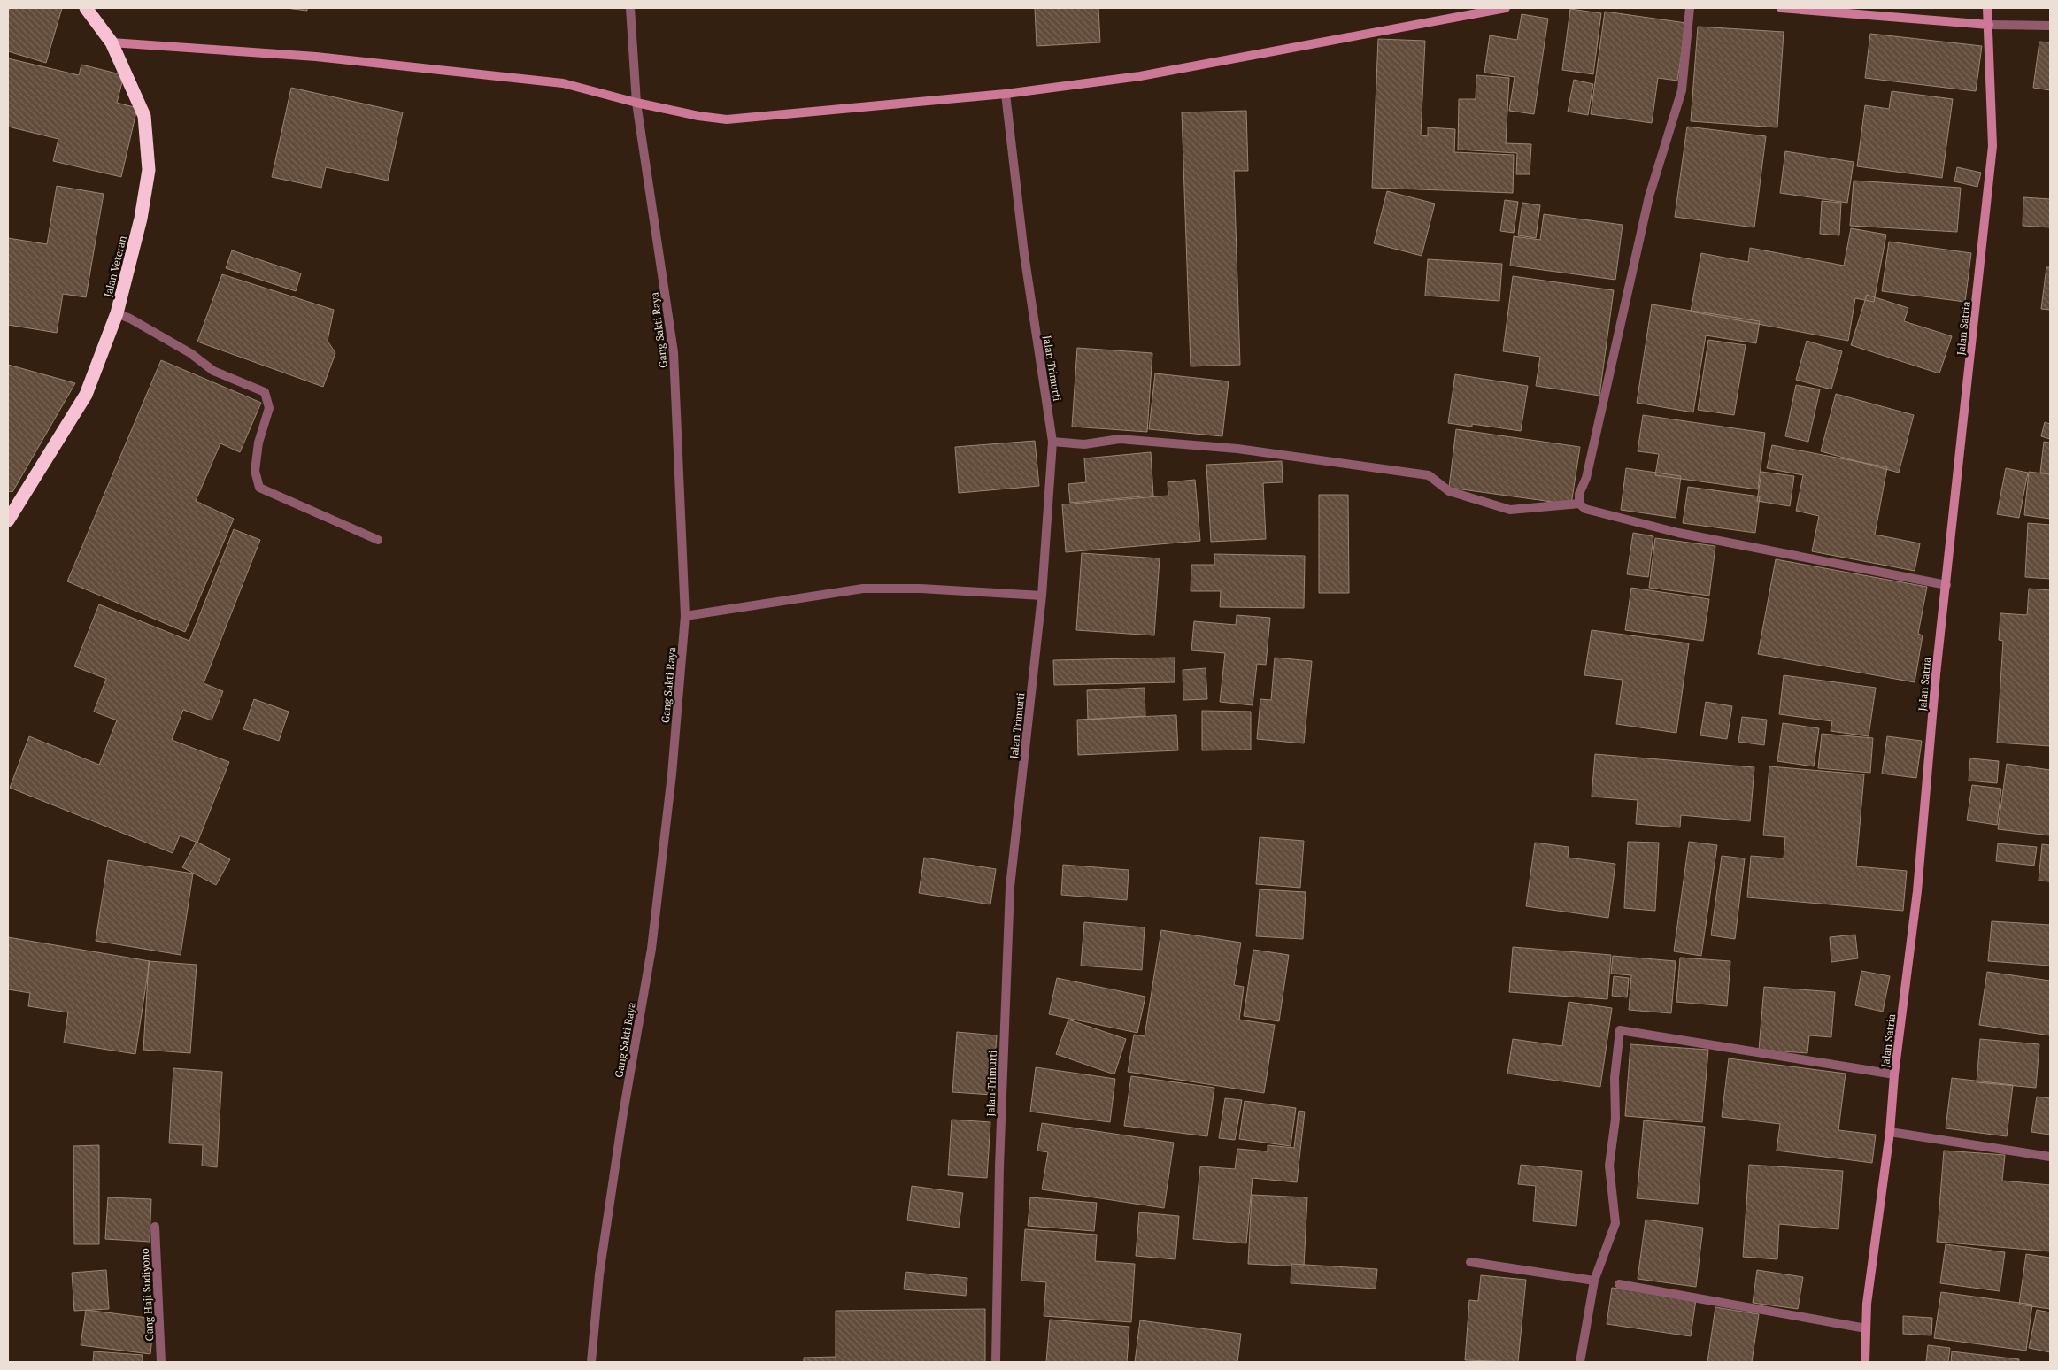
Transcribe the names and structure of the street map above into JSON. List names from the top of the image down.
{
  "streets": {
    "highway": ["Jalan Veteran"],
    "street": [
      "Jalan Satria",
      "Gang Sakti Raya",
      "Jalan Trimurti",
      "Gang Haji Sudiyono"
    ]
  }
}
